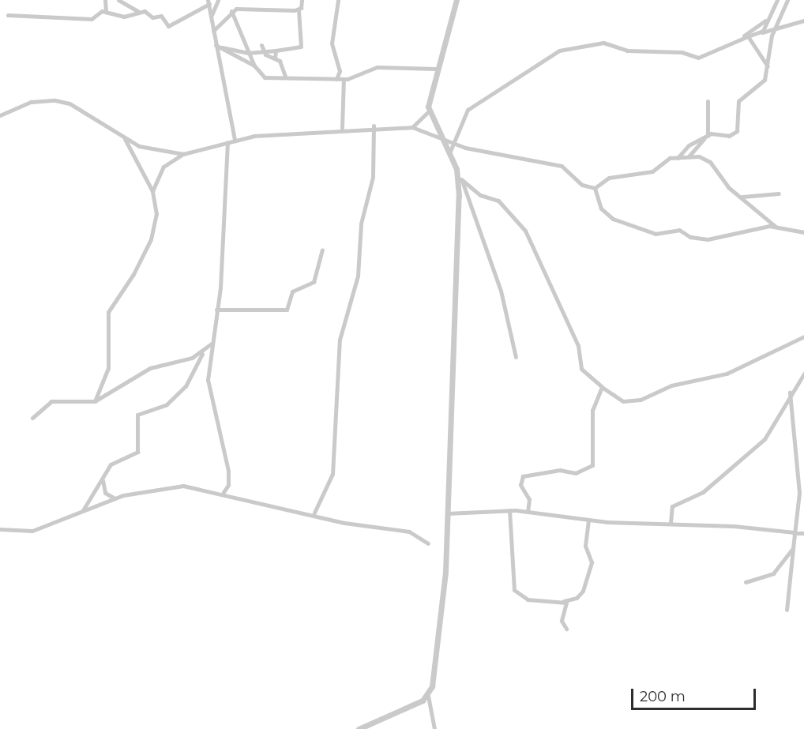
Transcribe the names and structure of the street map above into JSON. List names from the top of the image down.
{
  "scale_bar": "200 m"
}
